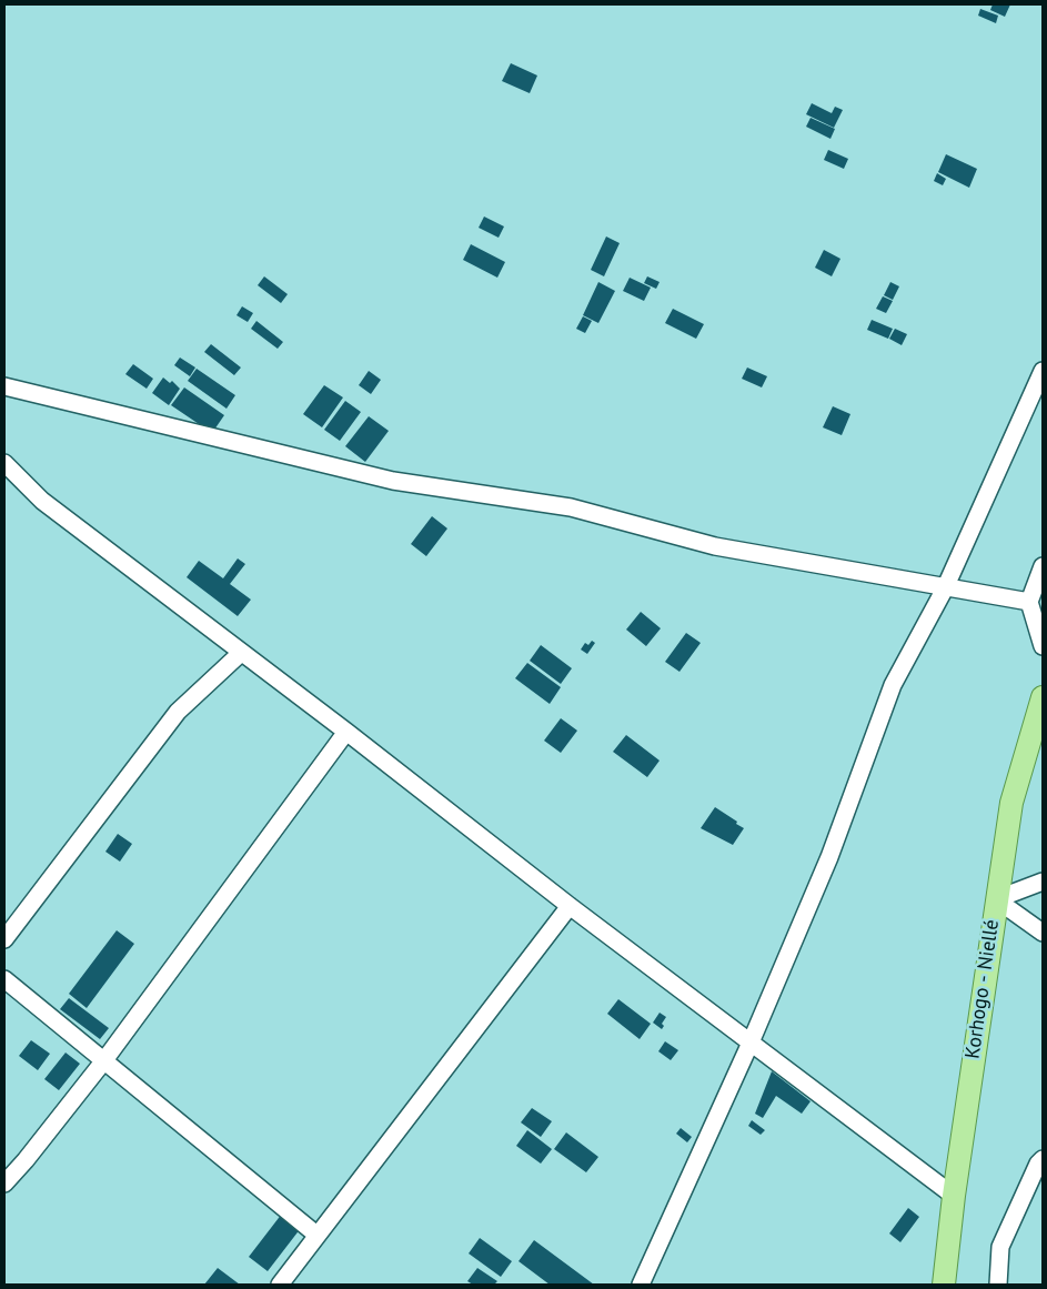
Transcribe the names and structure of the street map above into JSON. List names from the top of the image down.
{
  "streets": {
    "main road": ["Korhogo - Niellé"]
  }
}
